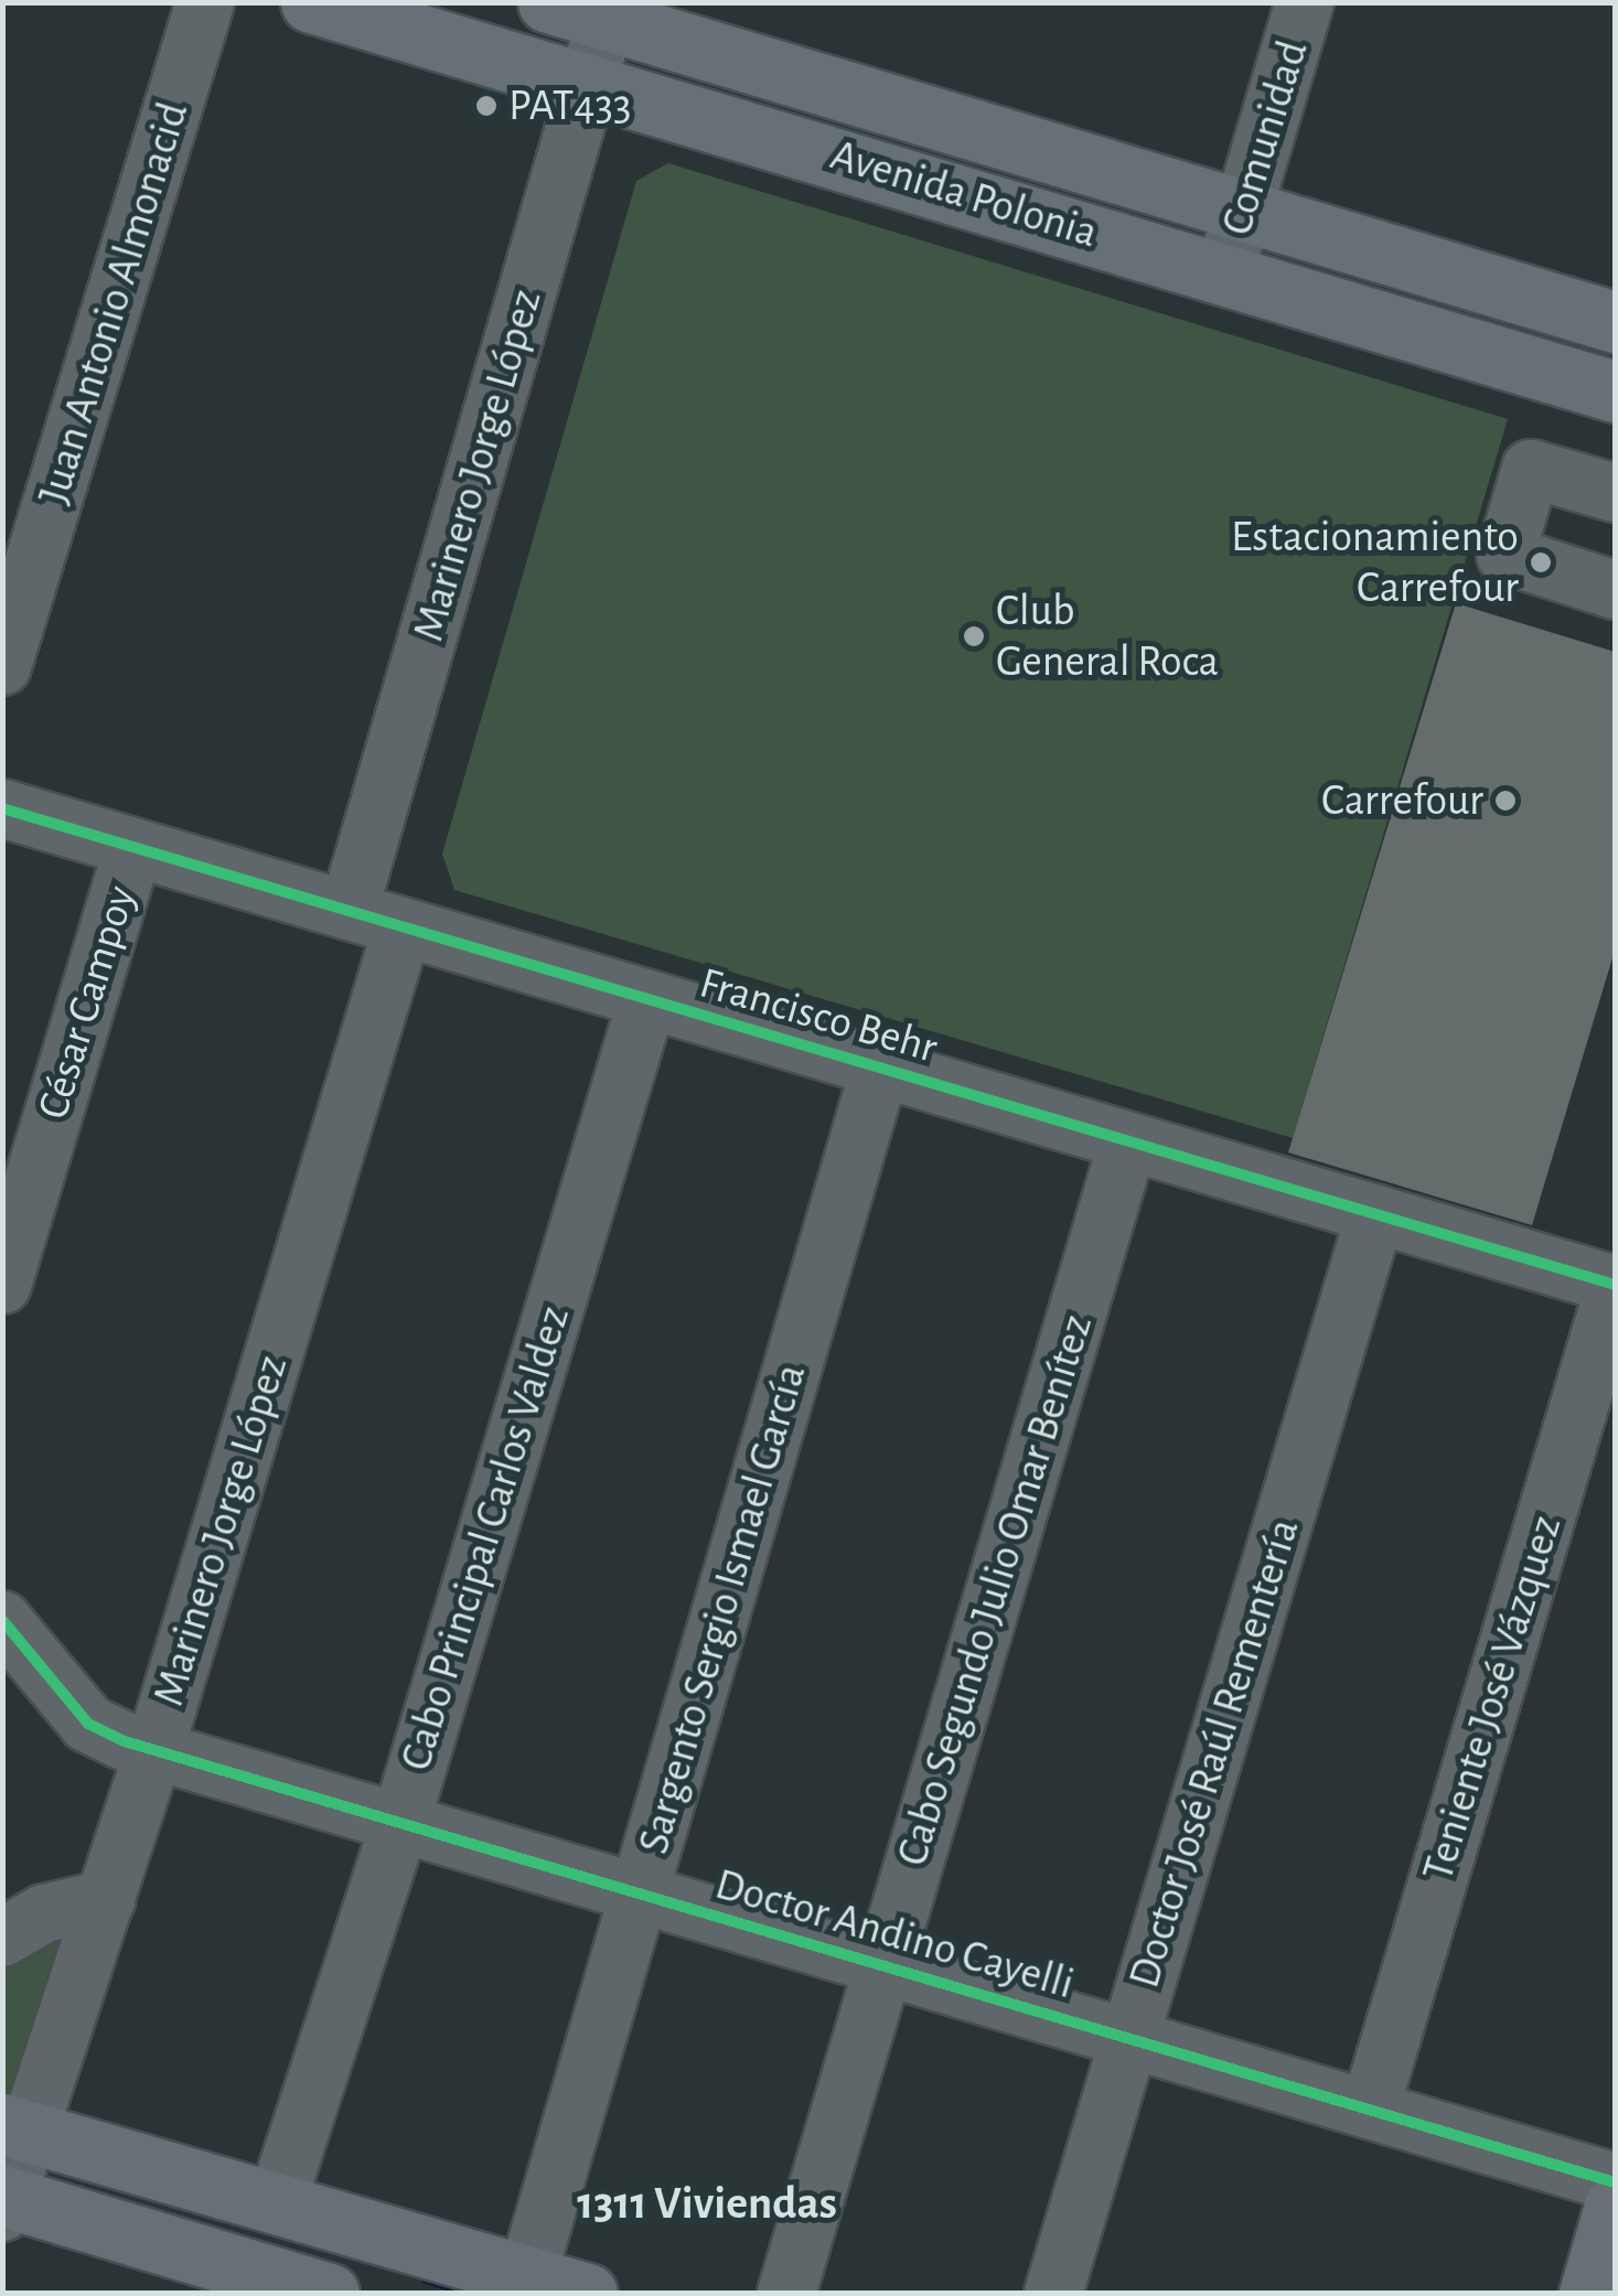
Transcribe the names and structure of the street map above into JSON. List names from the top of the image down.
{
  "streets": {
    "main road": ["Avenida Polonia"],
    "street": [
      "Comunidad",
      "Juan Antonio Almonacid",
      "Marinero Jorge López",
      "César Campoy",
      "Francisco Behr",
      "Cabo Principal Carlos Valdez",
      "Cabo Segundo Julio Omar Benítez",
      "Sargento Sergio Ismael García",
      "Teniente José Vázquez",
      "Doctor José Raúl Rementería",
      "Doctor Andino Cayelli"
    ]
  },
  "crossings": [
    ["Comunidad", "Avenida Polonia"],
    ["Avenida Polonia", "Marinero Jorge López"],
    ["Marinero Jorge López", "Francisco Behr"],
    ["Marinero Jorge López", "Doctor Andino Cayelli"],
    ["César Campoy", "Francisco Behr"],
    ["Francisco Behr", "Cabo Principal Carlos Valdez"],
    ["Francisco Behr", "Cabo Segundo Julio Omar Benítez"],
    ["Francisco Behr", "Sargento Sergio Ismael García"],
    ["Francisco Behr", "Teniente José Vázquez"],
    ["Francisco Behr", "Doctor José Raúl Rementería"],
    ["Cabo Principal Carlos Valdez", "Doctor Andino Cayelli"],
    ["Cabo Segundo Julio Omar Benítez", "Doctor Andino Cayelli"],
    ["Sargento Sergio Ismael García", "Doctor Andino Cayelli"],
    ["Teniente José Vázquez", "Doctor Andino Cayelli"],
    ["Doctor José Raúl Rementería", "Doctor Andino Cayelli"]
  ],
  "districts": ["1311 Viviendas"],
  "places": [
    "PAT433",
    "Estacionamiento Carrefour",
    "Club General Roca",
    "Carrefour"
  ]
}
